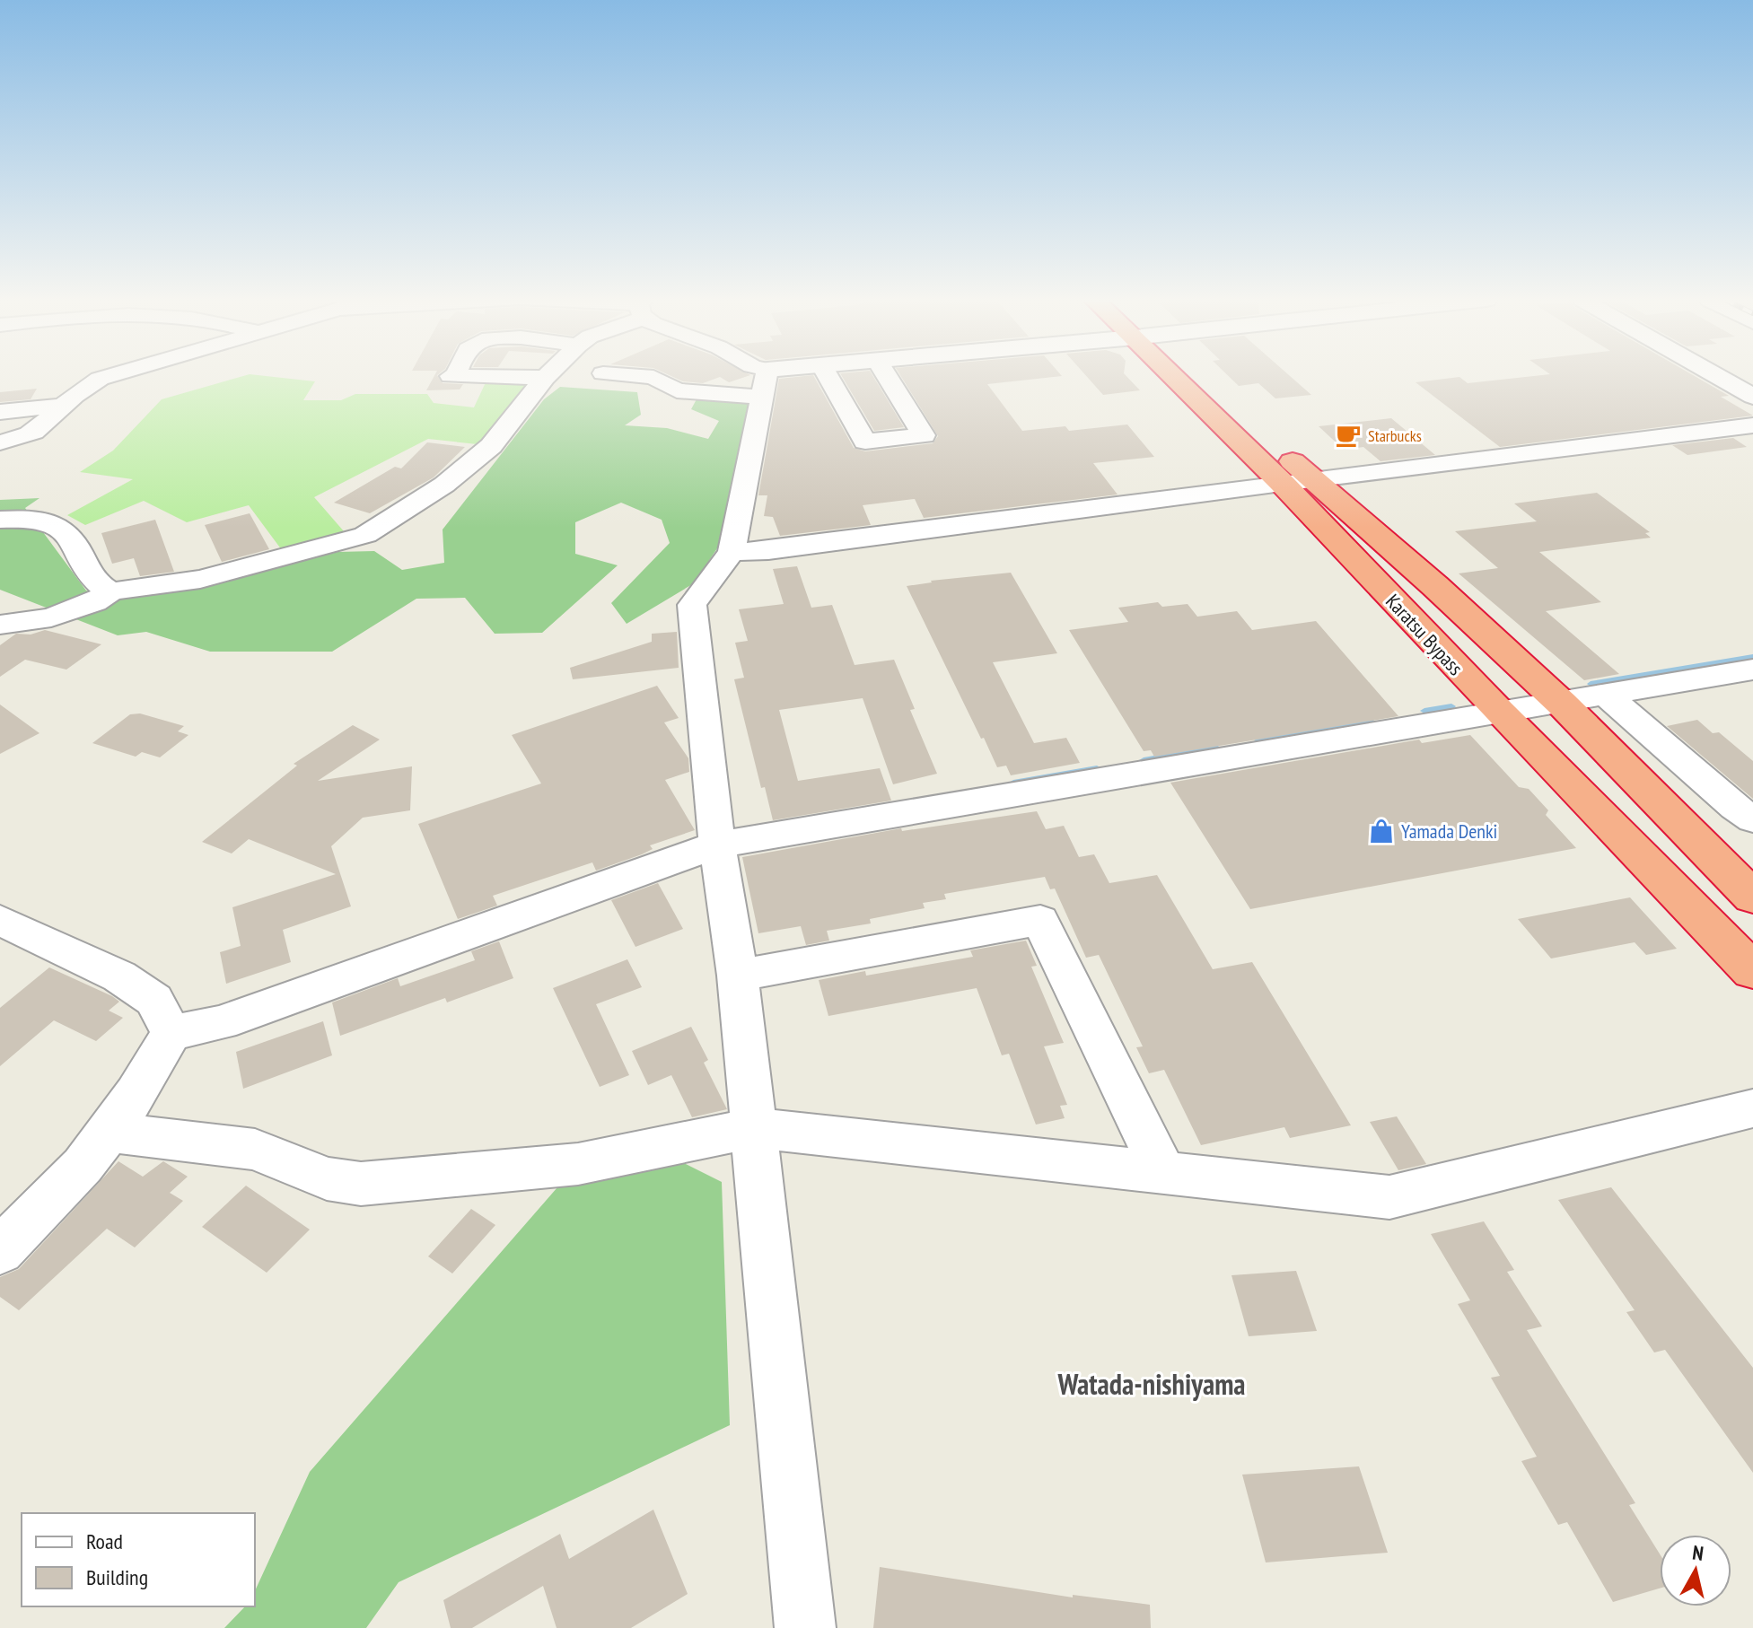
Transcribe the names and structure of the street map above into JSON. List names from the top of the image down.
{
  "streets": {
    "highway": ["Karatsu Bypass"]
  },
  "districts": ["Watada-nishiyama"],
  "places": {
    "cafe": ["Starbucks"],
    "shop": ["Yamada Denki"]
  },
  "legend": ["Road", "Building"],
  "north": "top"
}
